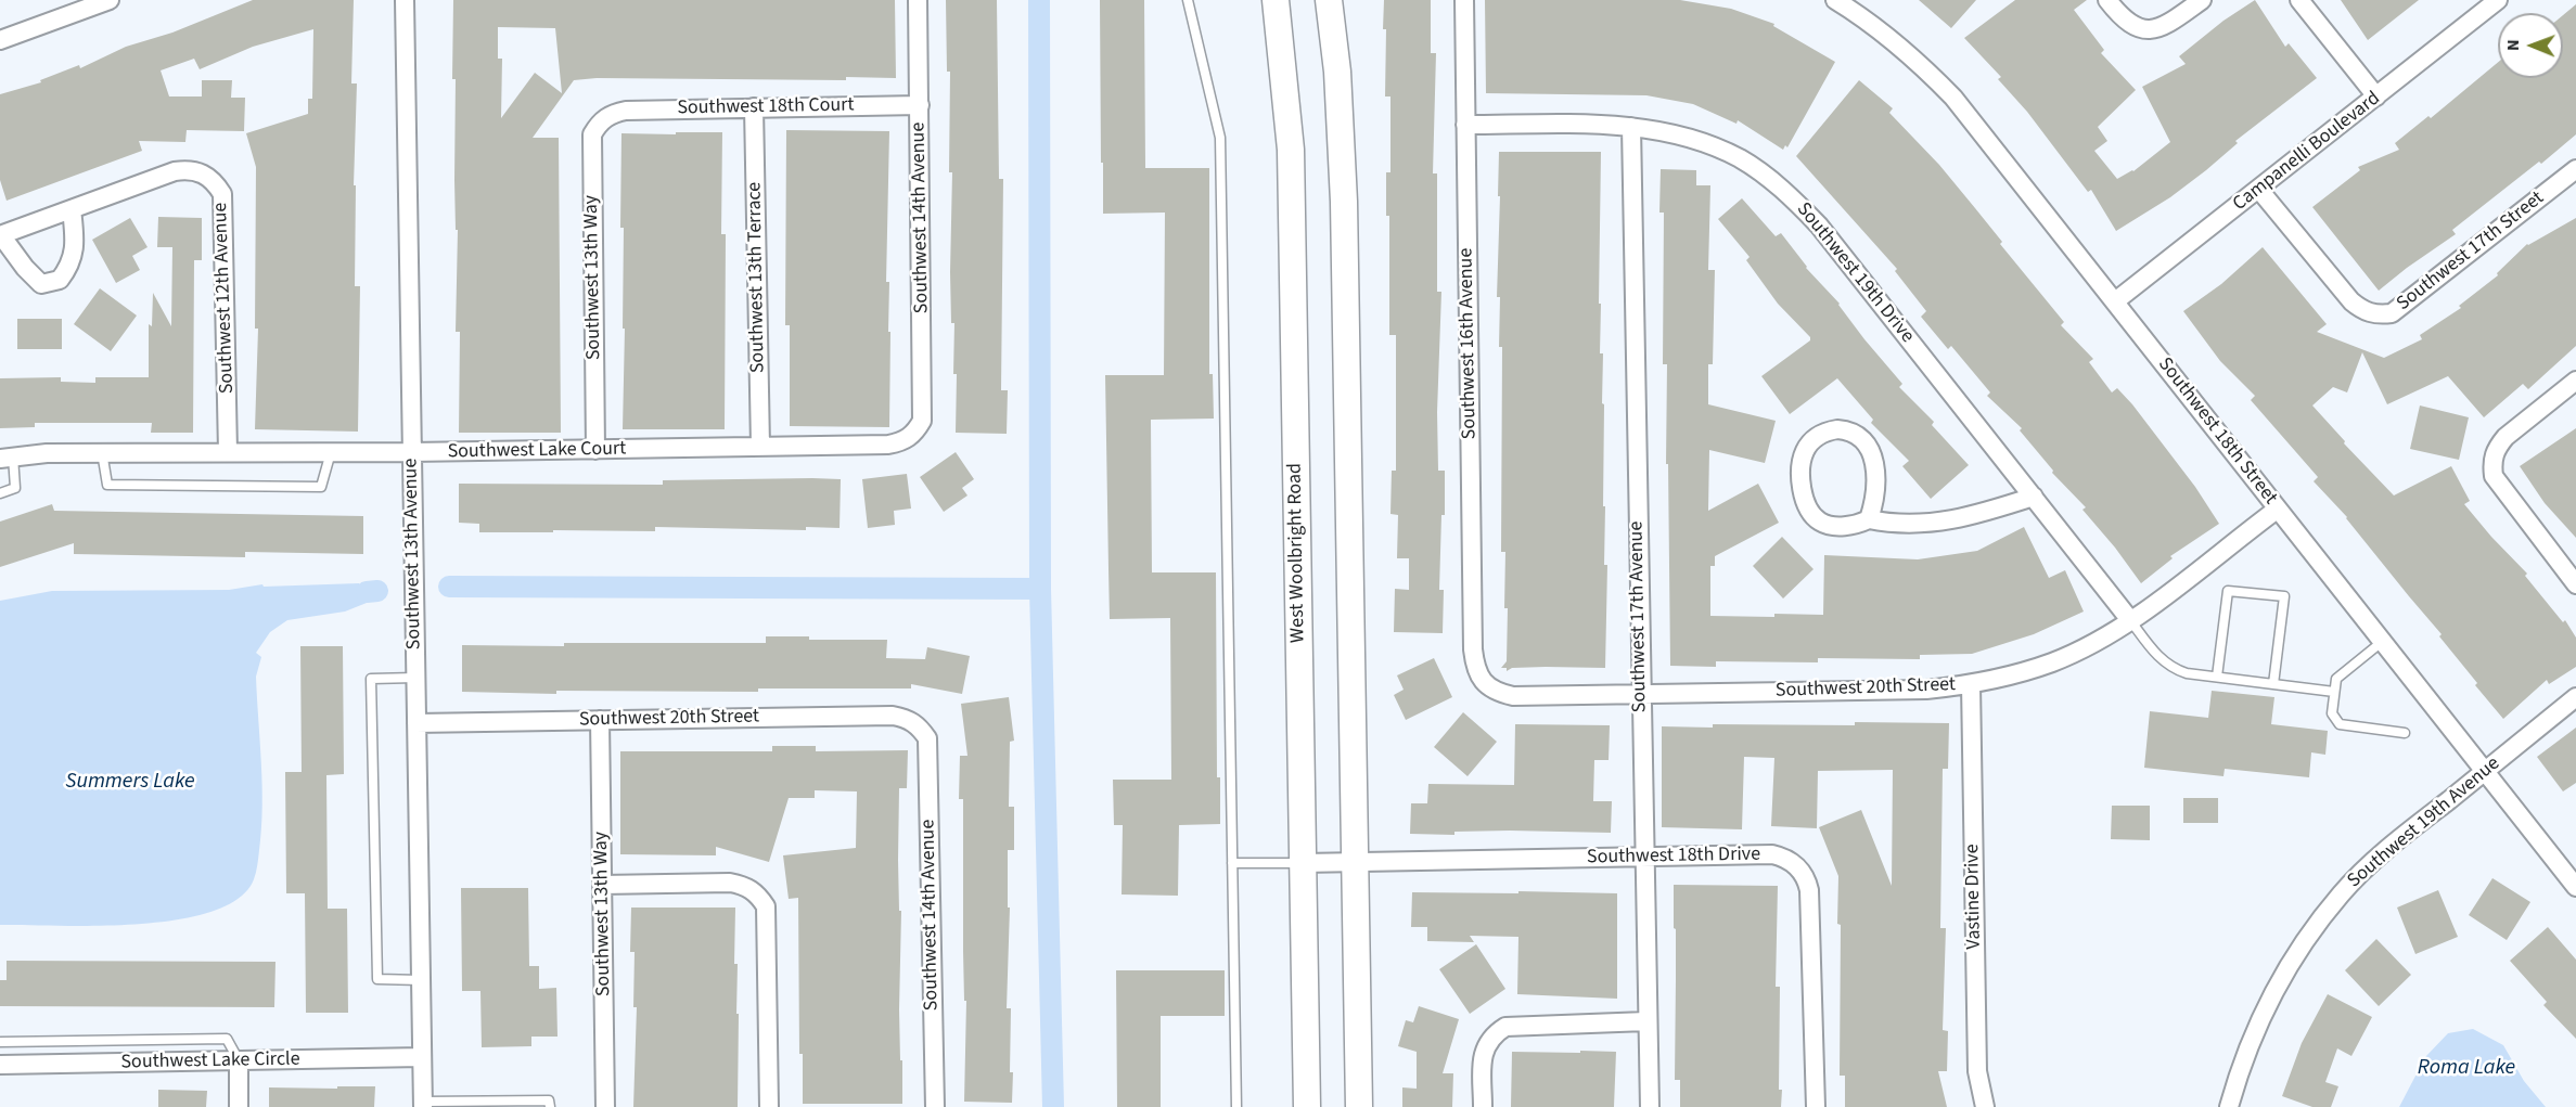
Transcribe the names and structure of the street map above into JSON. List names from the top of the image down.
{
  "streets": {
    "main road": ["West Woolbright Road"],
    "street": [
      "Southwest 18th Court",
      "Campanelli Boulevard",
      "Southwest 14th Avenue",
      "Southwest 17th Street",
      "Southwest 19th Drive",
      "Southwest 13th Way",
      "Southwest 13th Terrace",
      "Southwest 12th Avenue",
      "Southwest 16th Avenue",
      "Southwest 18th Street",
      "Southwest Lake Court",
      "Southwest 13th Avenue",
      "Southwest 17th Avenue",
      "Southwest 20th Street",
      "Southwest 19th Avenue",
      "Southwest 18th Drive",
      "Vastine Drive",
      "Southwest Lake Circle"
    ]
  },
  "crossings": [
    ["Southwest 18th Court", "Southwest 14th Avenue"],
    ["Southwest 18th Court", "Southwest 13th Way"],
    ["Southwest 18th Court", "Southwest 13th Terrace"],
    ["Campanelli Boulevard", "Southwest 17th Street"],
    ["Campanelli Boulevard", "Southwest 18th Street"],
    ["Southwest 14th Avenue", "Southwest Lake Court"],
    ["Southwest 14th Avenue", "Southwest 20th Street"],
    ["Southwest 19th Drive", "Southwest 16th Avenue"],
    ["Southwest 19th Drive", "Southwest 17th Avenue"],
    ["Southwest 19th Drive", "Southwest 20th Street"],
    ["Southwest 13th Way", "Southwest Lake Court"],
    ["Southwest 13th Way", "Southwest 20th Street"],
    ["Southwest 13th Terrace", "Southwest Lake Court"],
    ["Southwest 12th Avenue", "Southwest Lake Court"],
    ["Southwest 16th Avenue", "Southwest 20th Street"],
    ["Southwest 18th Street", "Southwest 20th Street"],
    ["Southwest 18th Street", "Southwest 19th Avenue"],
    ["Southwest Lake Court", "Southwest 13th Avenue"],
    ["West Woolbright Road", "Southwest 18th Drive"],
    ["Southwest 13th Avenue", "Southwest 20th Street"],
    ["Southwest 13th Avenue", "Southwest Lake Circle"],
    ["Southwest 17th Avenue", "Southwest 20th Street"],
    ["Southwest 17th Avenue", "Southwest 18th Drive"],
    ["Southwest 20th Street", "Vastine Drive"]
  ],
  "water": ["Summers Lake", "Roma Lake"],
  "north": "left"
}
